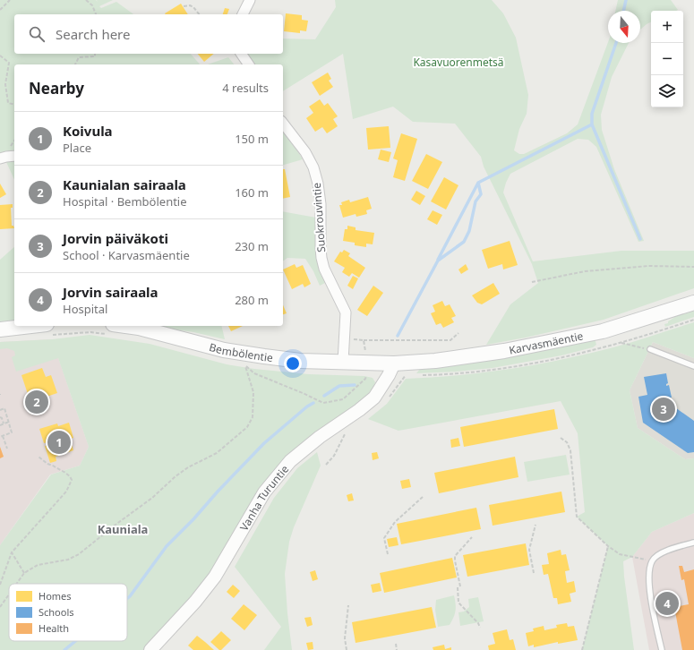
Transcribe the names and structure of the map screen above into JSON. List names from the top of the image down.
{
  "streets": {
    "main road": ["Karvasmäentie", "Bembölentie"],
    "street": ["Suokrouvintie", "Vanha Turuntie"]
  },
  "crossings": [
    ["Suokrouvintie", "Bembölentie"],
    ["Karvasmäentie", "Bembölentie"],
    ["Karvasmäentie", "Vanha Turuntie"],
    ["Bembölentie", "Vanha Turuntie"]
  ],
  "districts": ["Kauniala"],
  "parks": ["Kasavuorenmetsä"],
  "legend": ["Homes", "Schools", "Health"],
  "north": "bottom",
  "page": {
    "map_buttons": ["+", "−"],
    "search": "Search here",
    "heading": ["Nearby", "4 results"],
    "list": [
      {
        "mark": "1",
        "name": "Koivula",
        "note": "Place",
        "value": "150 m"
      },
      {
        "mark": "2",
        "name": "Kaunialan sairaala",
        "note": "Hospital · Bembölentie",
        "value": "160 m"
      },
      {
        "mark": "3",
        "name": "Jorvin päiväkoti",
        "note": "School · Karvasmäentie",
        "value": "230 m"
      },
      {
        "mark": "4",
        "name": "Jorvin sairaala",
        "note": "Hospital",
        "value": "280 m"
      }
    ],
    "pins": [
      "2",
      "3",
      "1",
      "4"
    ]
  }
}
